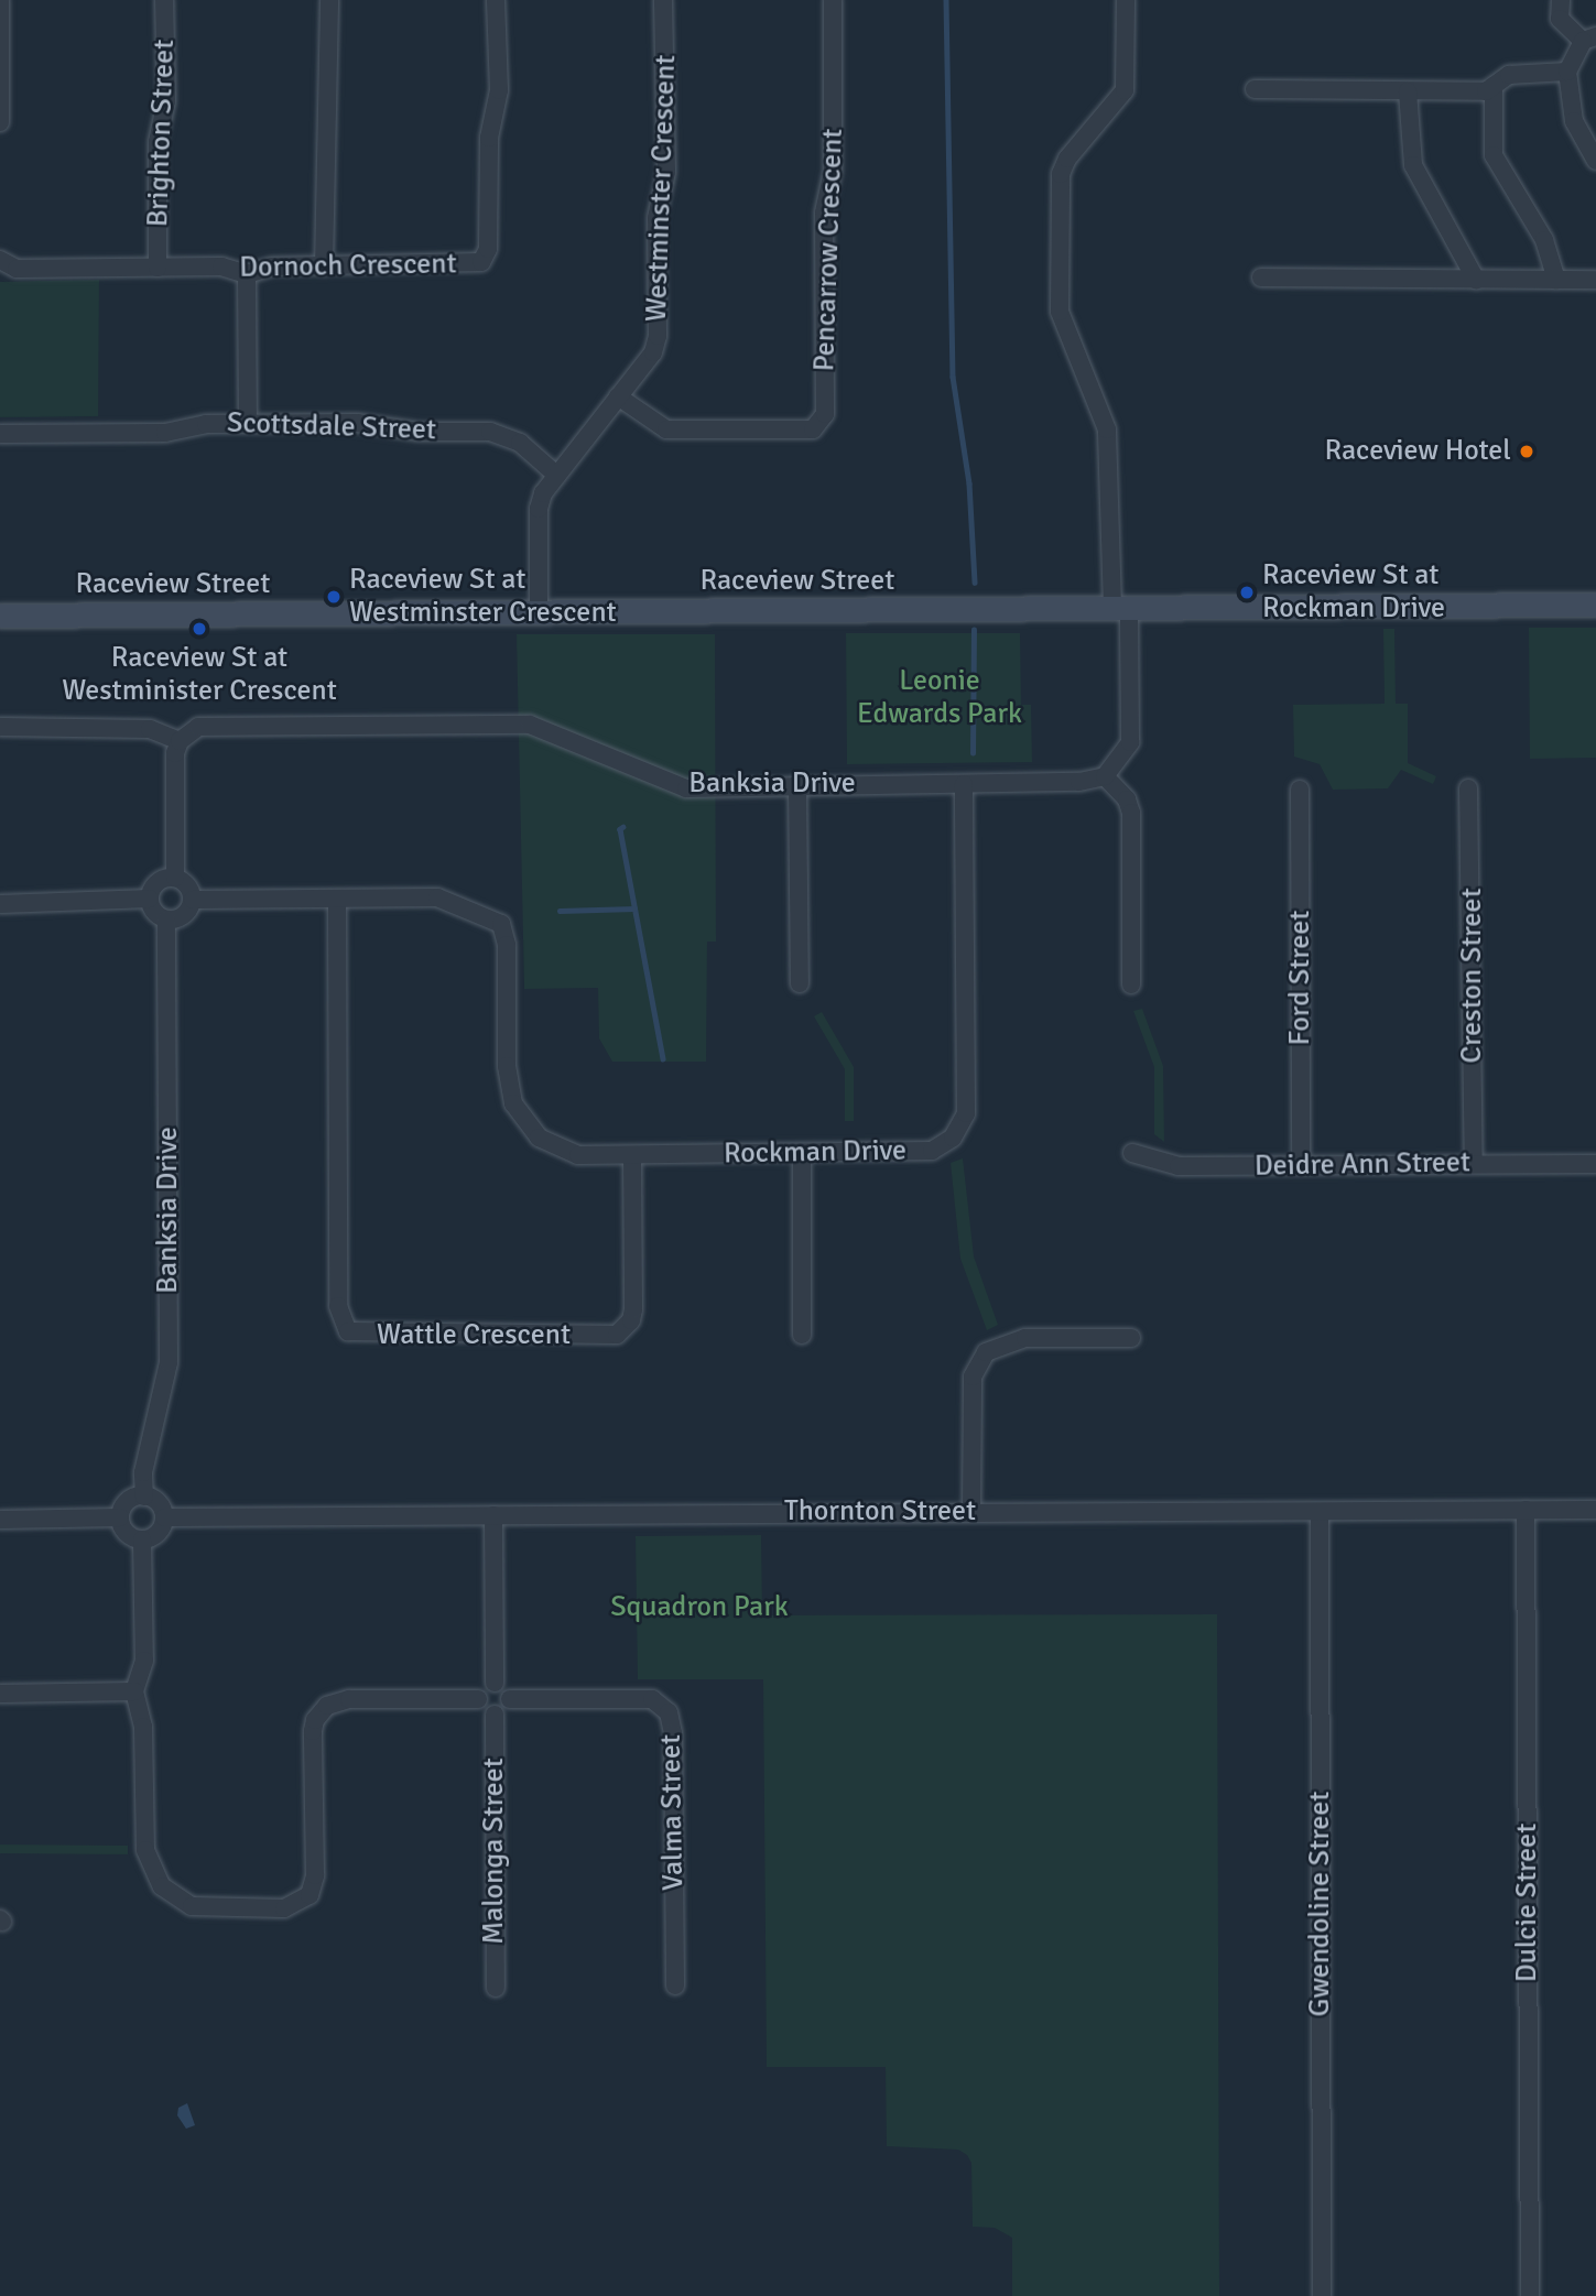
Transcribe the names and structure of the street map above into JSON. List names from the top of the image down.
{
  "streets": {
    "street": [
      "Brighton Street",
      "Westminster Crescent",
      "Pencarrow Crescent",
      "Dornoch Crescent",
      "Scottsdale Street",
      "Raceview Street",
      "Banksia Drive",
      "Creston Street",
      "Ford Street",
      "Rockman Drive",
      "Deidre Ann Street",
      "Wattle Crescent",
      "Thornton Street",
      "Valma Street",
      "Malonga Street",
      "Dulcie Street",
      "Gwendoline Street"
    ]
  },
  "crossings": [
    ["Brighton Street", "Dornoch Crescent"],
    ["Westminster Crescent", "Pencarrow Crescent"],
    ["Westminster Crescent", "Scottsdale Street"],
    ["Westminster Crescent", "Raceview Street"],
    ["Banksia Drive", "Rockman Drive"],
    ["Banksia Drive", "Thornton Street"],
    ["Creston Street", "Deidre Ann Street"],
    ["Ford Street", "Deidre Ann Street"],
    ["Rockman Drive", "Wattle Crescent"],
    ["Thornton Street", "Dulcie Street"],
    ["Thornton Street", "Gwendoline Street"],
    ["Valma Street", "Malonga Street"]
  ],
  "parks": ["Leonie Edwards Park", "Squadron Park"],
  "places": [
    "Raceview Hotel",
    "Raceview St at Rockman Drive",
    "Raceview St at Westminster Crescent",
    "Raceview St at Westminister Crescent"
  ]
}
